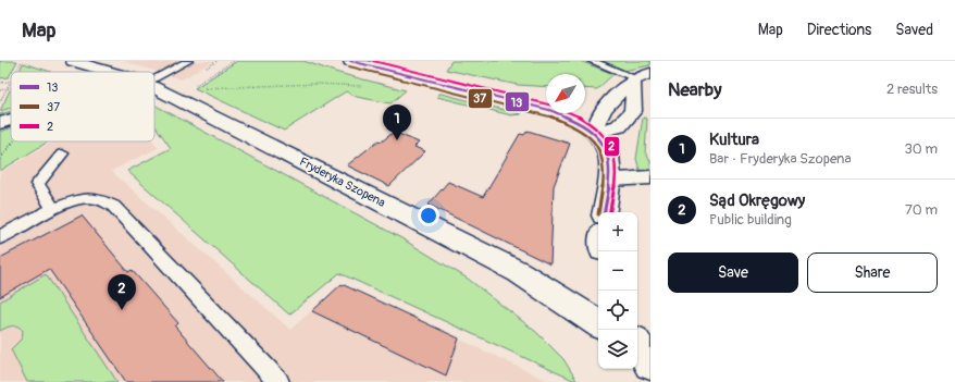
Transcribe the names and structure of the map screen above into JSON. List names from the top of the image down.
{
  "streets": {
    "street": ["Fryderyka Szopena"]
  },
  "lines": ["transit line 13", "transit line 2", "transit line 37"],
  "legend": ["13", "37", "2"],
  "north": "bottom left",
  "page": {
    "header": "Map",
    "nav": ["Map", "Directions", "Saved"],
    "heading": ["Nearby", "2 results"],
    "pins": ["1", "2"],
    "list": [
      {
        "mark": "1",
        "name": "Kultura",
        "note": "Bar · Fryderyka Szopena",
        "value": "30 m"
      },
      {
        "mark": "2",
        "name": "Sąd Okręgowy",
        "note": "Public building",
        "value": "70 m"
      }
    ],
    "map_buttons": ["+", "−"],
    "buttons": ["Save", "Share"]
  }
}
